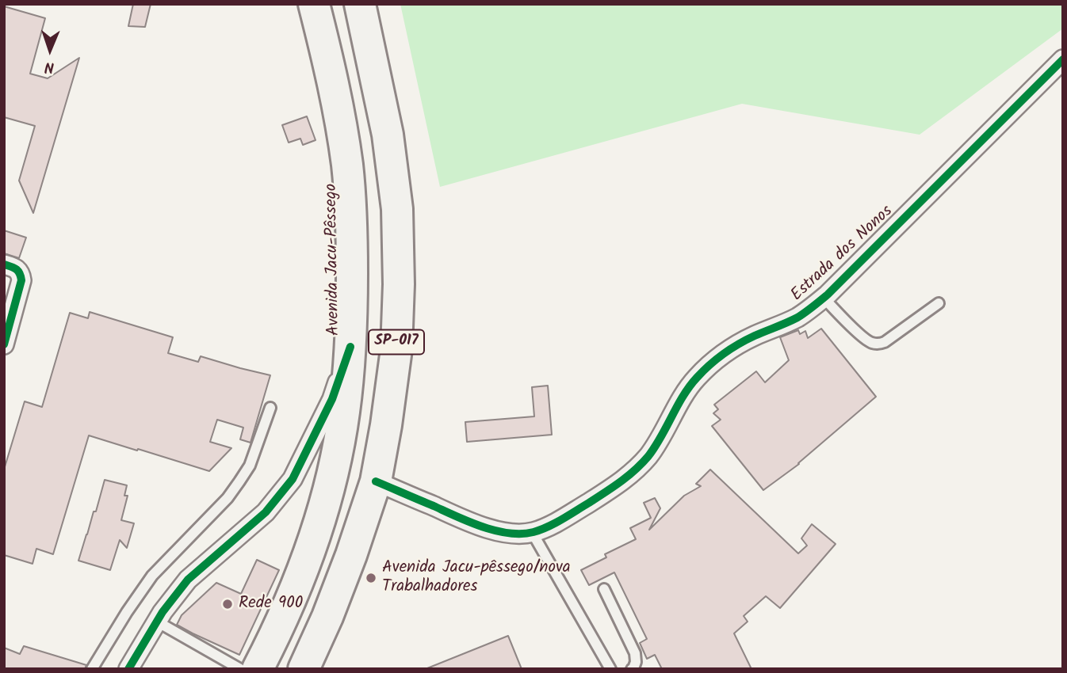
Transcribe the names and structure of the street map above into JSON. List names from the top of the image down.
{
  "streets": {
    "highway": ["Avenida Jacu-Pêssego", "SP-017"],
    "street": ["Estrada dos Nonos"]
  },
  "crossings": [
    ["Estrada dos Nonos", "SP-017"]
  ],
  "places": ["Avenida Jacu-pêssego/nova Trabalhadores", "Rede 900"],
  "north": "bottom"
}
